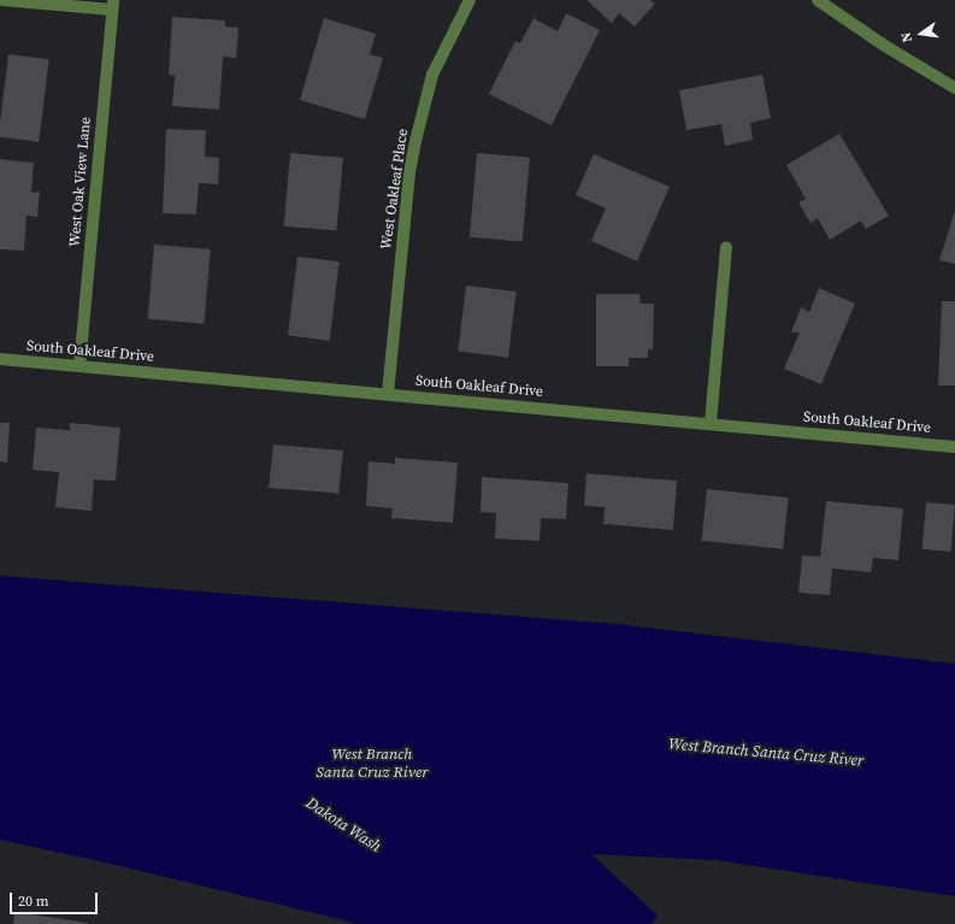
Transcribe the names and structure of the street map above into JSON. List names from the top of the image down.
{
  "streets": {
    "street": ["West Oak View Lane", "West Oakleaf Place", "South Oakleaf Drive"]
  },
  "crossings": [
    ["West Oak View Lane", "South Oakleaf Drive"],
    ["West Oakleaf Place", "South Oakleaf Drive"]
  ],
  "water": ["West Branch Santa Cruz River", "Dakota Wash"],
  "scale_bar": "20 m",
  "north": "left"
}
